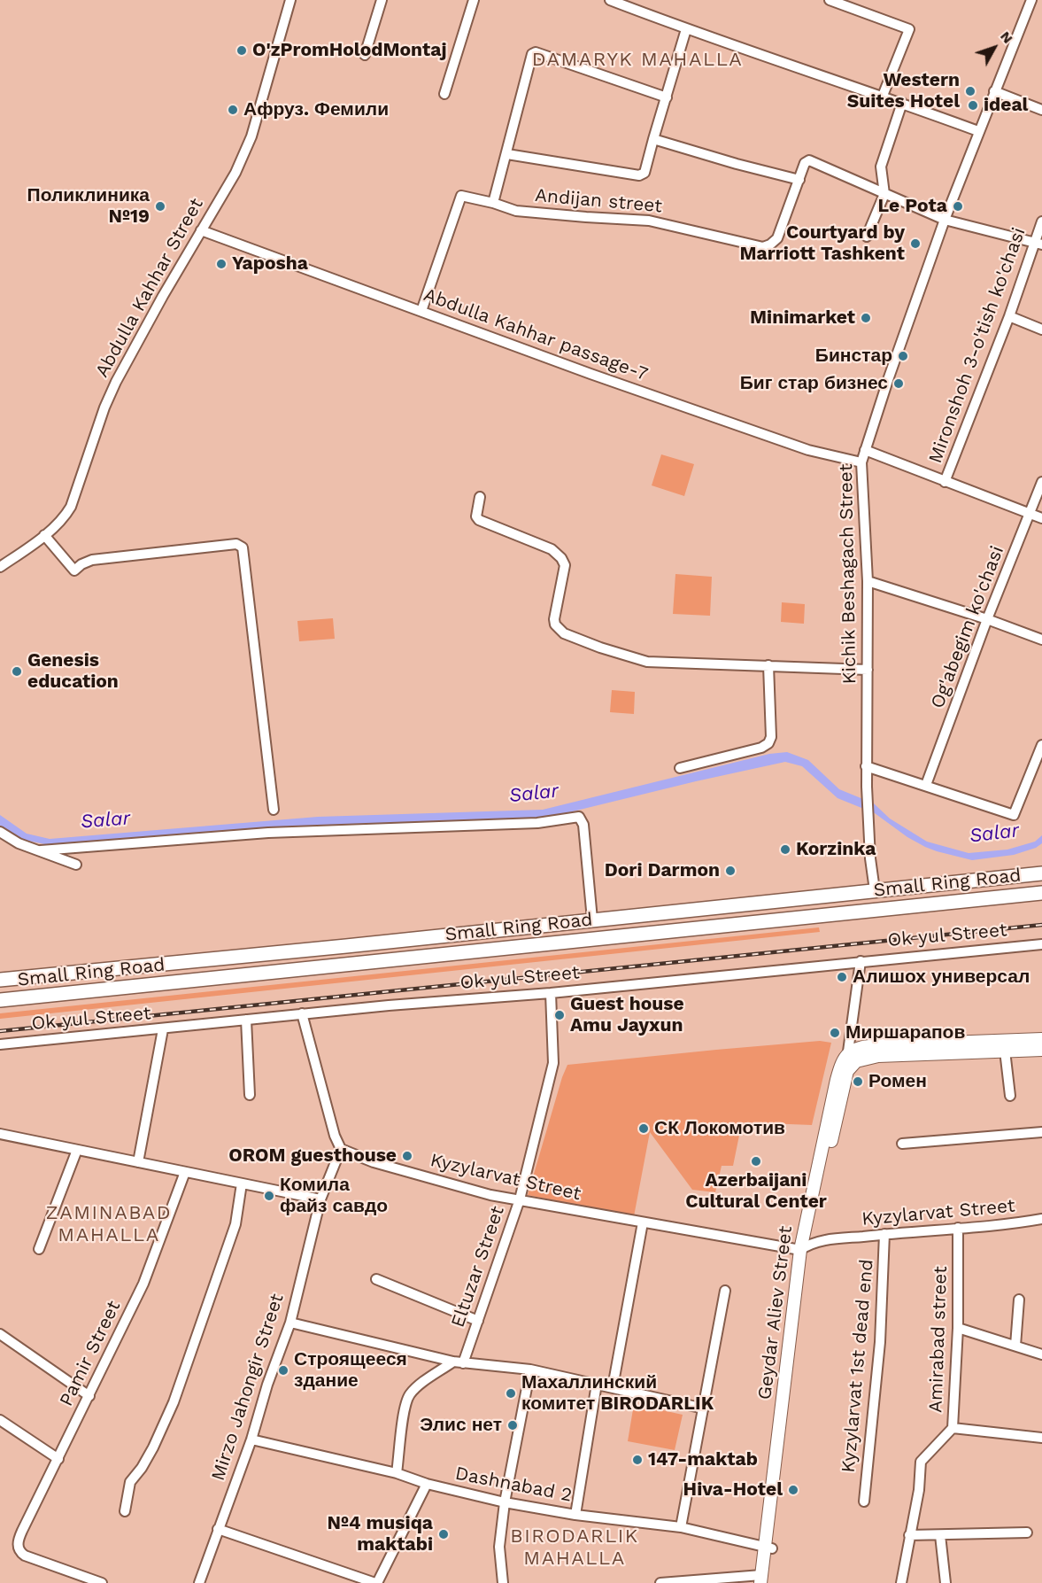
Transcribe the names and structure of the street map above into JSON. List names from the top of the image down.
{
  "streets": {
    "highway": ["Small Ring Road"],
    "main road": ["Geydar Aliev Street"],
    "street": [
      "Andijan street",
      "Abdulla Kahhar Street",
      "Abdulla Kahhar passage-7",
      "Mironshoh 3-o'tish ko'chasi",
      "Kichik Beshagach Street",
      "Og'abegim ko'chasi",
      "Ok yul Street",
      "Kyzylarvat Street",
      "Eltuzar Street",
      "Amirabad street",
      "Pamir Street",
      "Kyzylarvat 1st dead end",
      "Mirzo Jahongir Street",
      "Dashnabad 2"
    ]
  },
  "crossings": [
    ["Andijan street", "Abdulla Kahhar passage-7"],
    ["Andijan street", "Mironshoh 3-o'tish ko'chasi"],
    ["Andijan street", "Kichik Beshagach Street"],
    ["Abdulla Kahhar Street", "Abdulla Kahhar passage-7"],
    ["Abdulla Kahhar passage-7", "Kichik Beshagach Street"],
    ["Kichik Beshagach Street", "Small Ring Road"],
    ["Ok yul Street", "Eltuzar Street"],
    ["Ok yul Street", "Geydar Aliev Street"],
    ["Kyzylarvat Street", "Eltuzar Street"],
    ["Kyzylarvat Street", "Geydar Aliev Street"],
    ["Kyzylarvat Street", "Amirabad street"],
    ["Kyzylarvat Street", "Kyzylarvat 1st dead end"],
    ["Geydar Aliev Street", "Dashnabad 2"],
    ["Mirzo Jahongir Street", "Dashnabad 2"]
  ],
  "districts": ["DAMARYK MAHALLA", "ZAMINABAD MAHALLA", "BIRODARLIK MAHALLA"],
  "water": ["Salar"],
  "places": [
    "O'zPromHolodMontaj",
    "Western Suites Hotel",
    "ideal",
    "Афруз. Фемили",
    "Поликлиника №19",
    "Le Pota",
    "Courtyard by Marriott Tashkent",
    "Yaposha",
    "Minimarket",
    "Бинстар",
    "Биг стар бизнес",
    "Genesis education",
    "Korzinka",
    "Dori Darmon",
    "Алишох универсал",
    "Guest house Amu Jayxun",
    "Миршарапов",
    "Ромен",
    "СК Локомотив",
    "OROM guesthouse",
    "Azerbaijani Cultural Center",
    "Комила файз савдо",
    "Строящееся здание",
    "Махаллинский комитет BIRODARLIK",
    "Элис нет",
    "147-maktab",
    "Hiva-Hotel",
    "№4 musiqa maktabi"
  ],
  "north": "top right"
}
